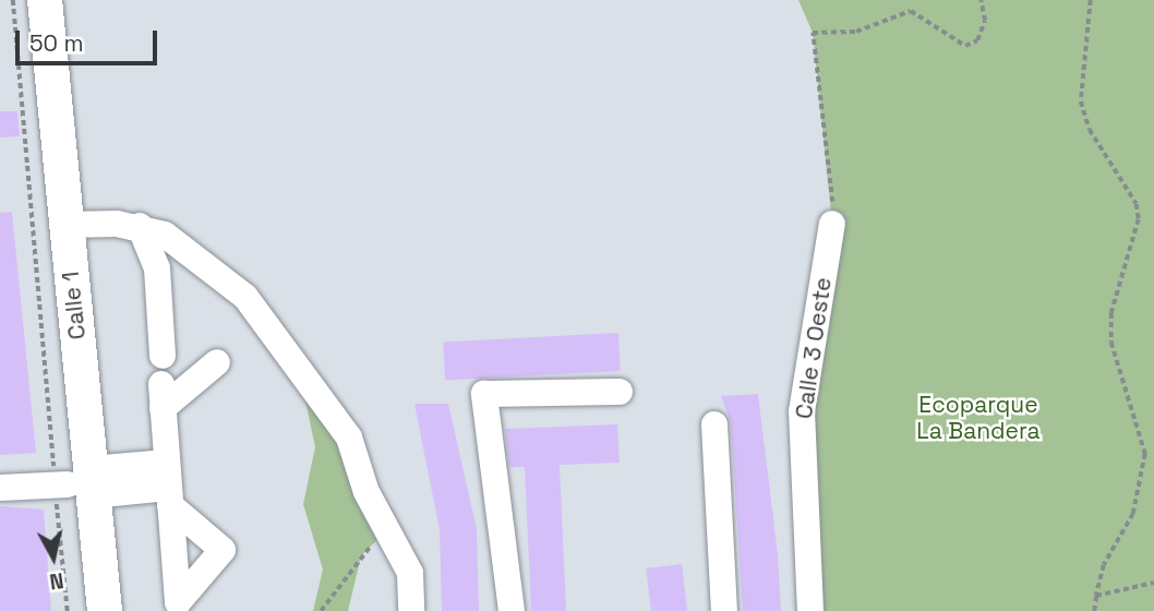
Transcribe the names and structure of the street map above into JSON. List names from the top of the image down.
{
  "streets": {
    "main road": ["Calle 1"],
    "street": ["Calle 3 Oeste"]
  },
  "parks": ["Ecoparque La Bandera"],
  "scale_bar": "50 m",
  "north": "bottom"
}
